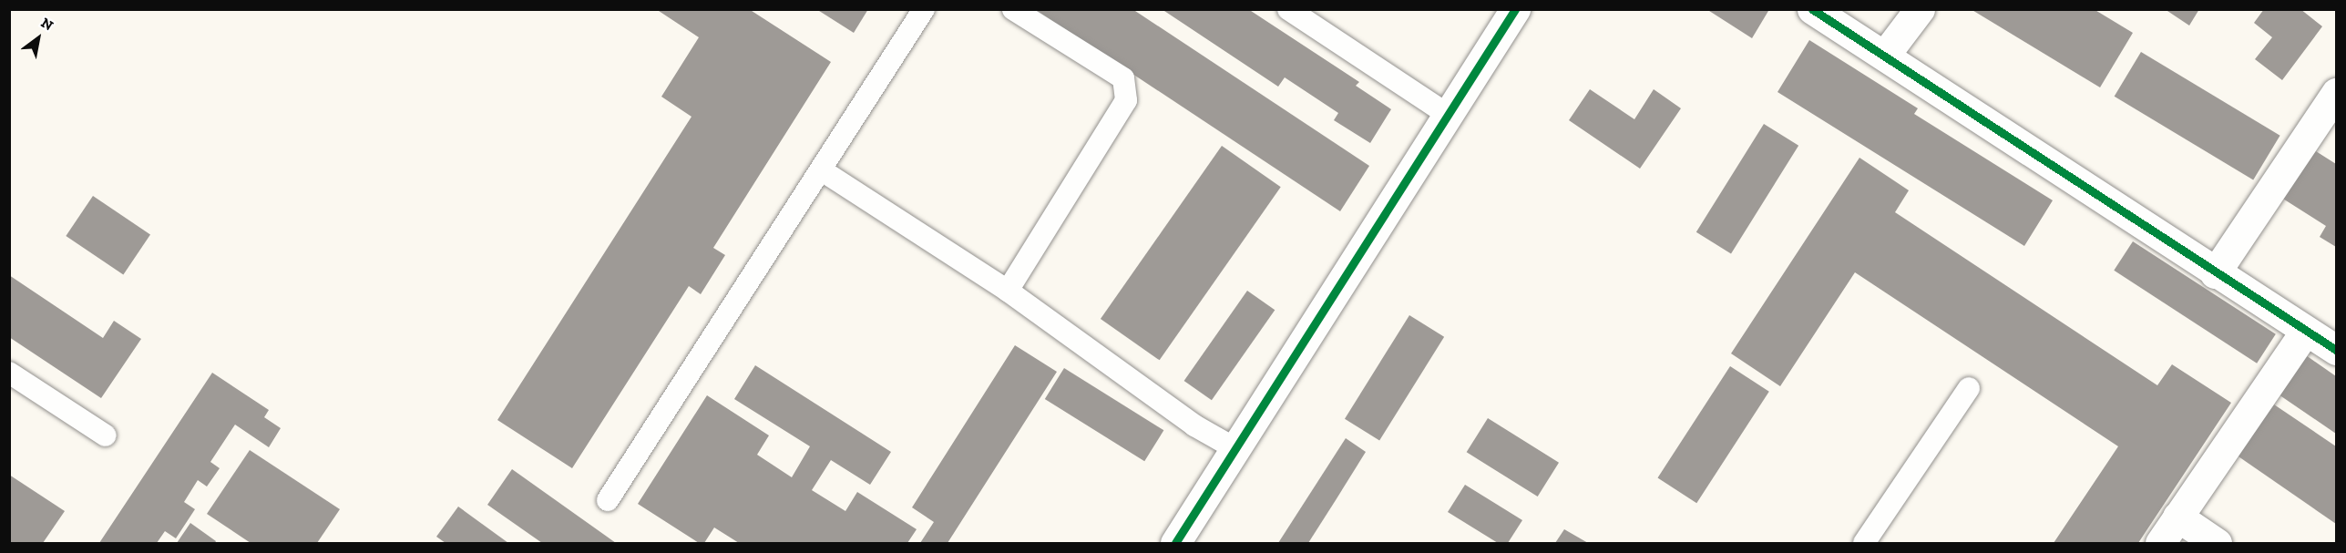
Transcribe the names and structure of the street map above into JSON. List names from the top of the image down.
{
  "north": "top right"
}
